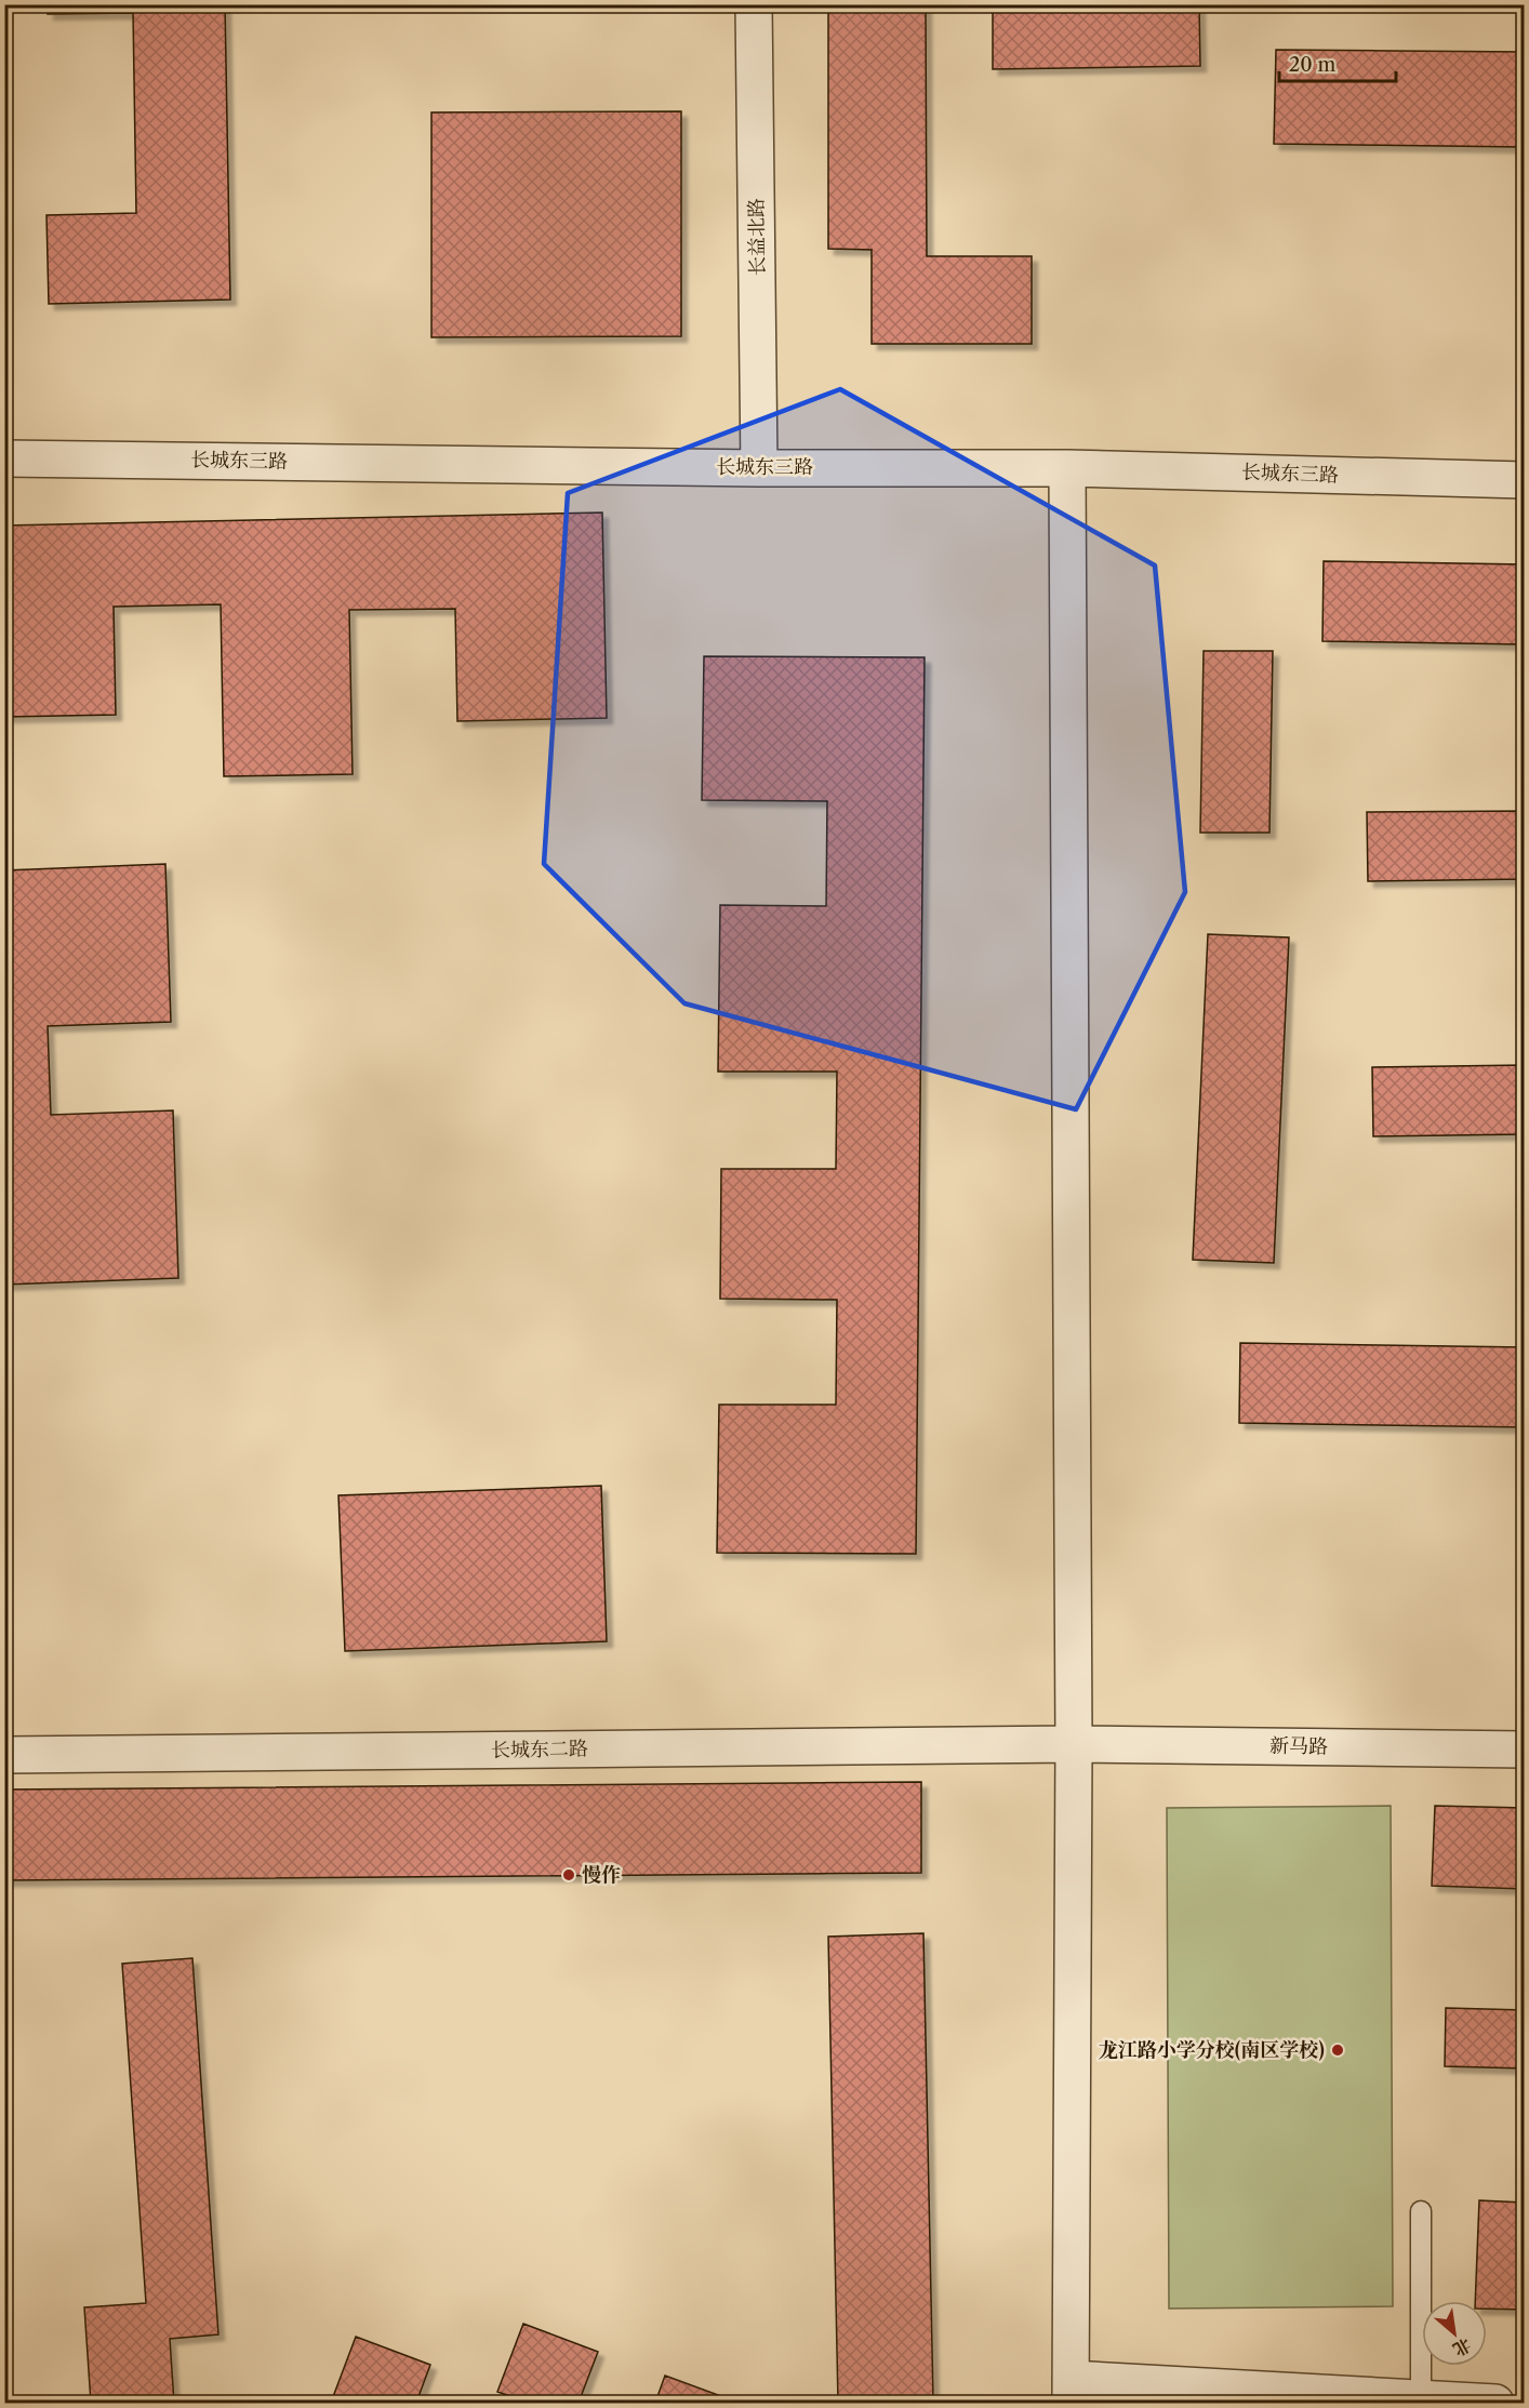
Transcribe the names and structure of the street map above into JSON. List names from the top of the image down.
{
  "streets": {
    "street": [
      "长益北路",
      "长城东三路",
      "新马路",
      "长城东二路"
    ]
  },
  "crossings": [
    ["长益北路", "长城东三路"],
    ["新马路", "长城东二路"]
  ],
  "places": ["慢作", "龙江路小学分校(南区学校)"],
  "scale_bar": "20 m",
  "north": "bottom right"
}
